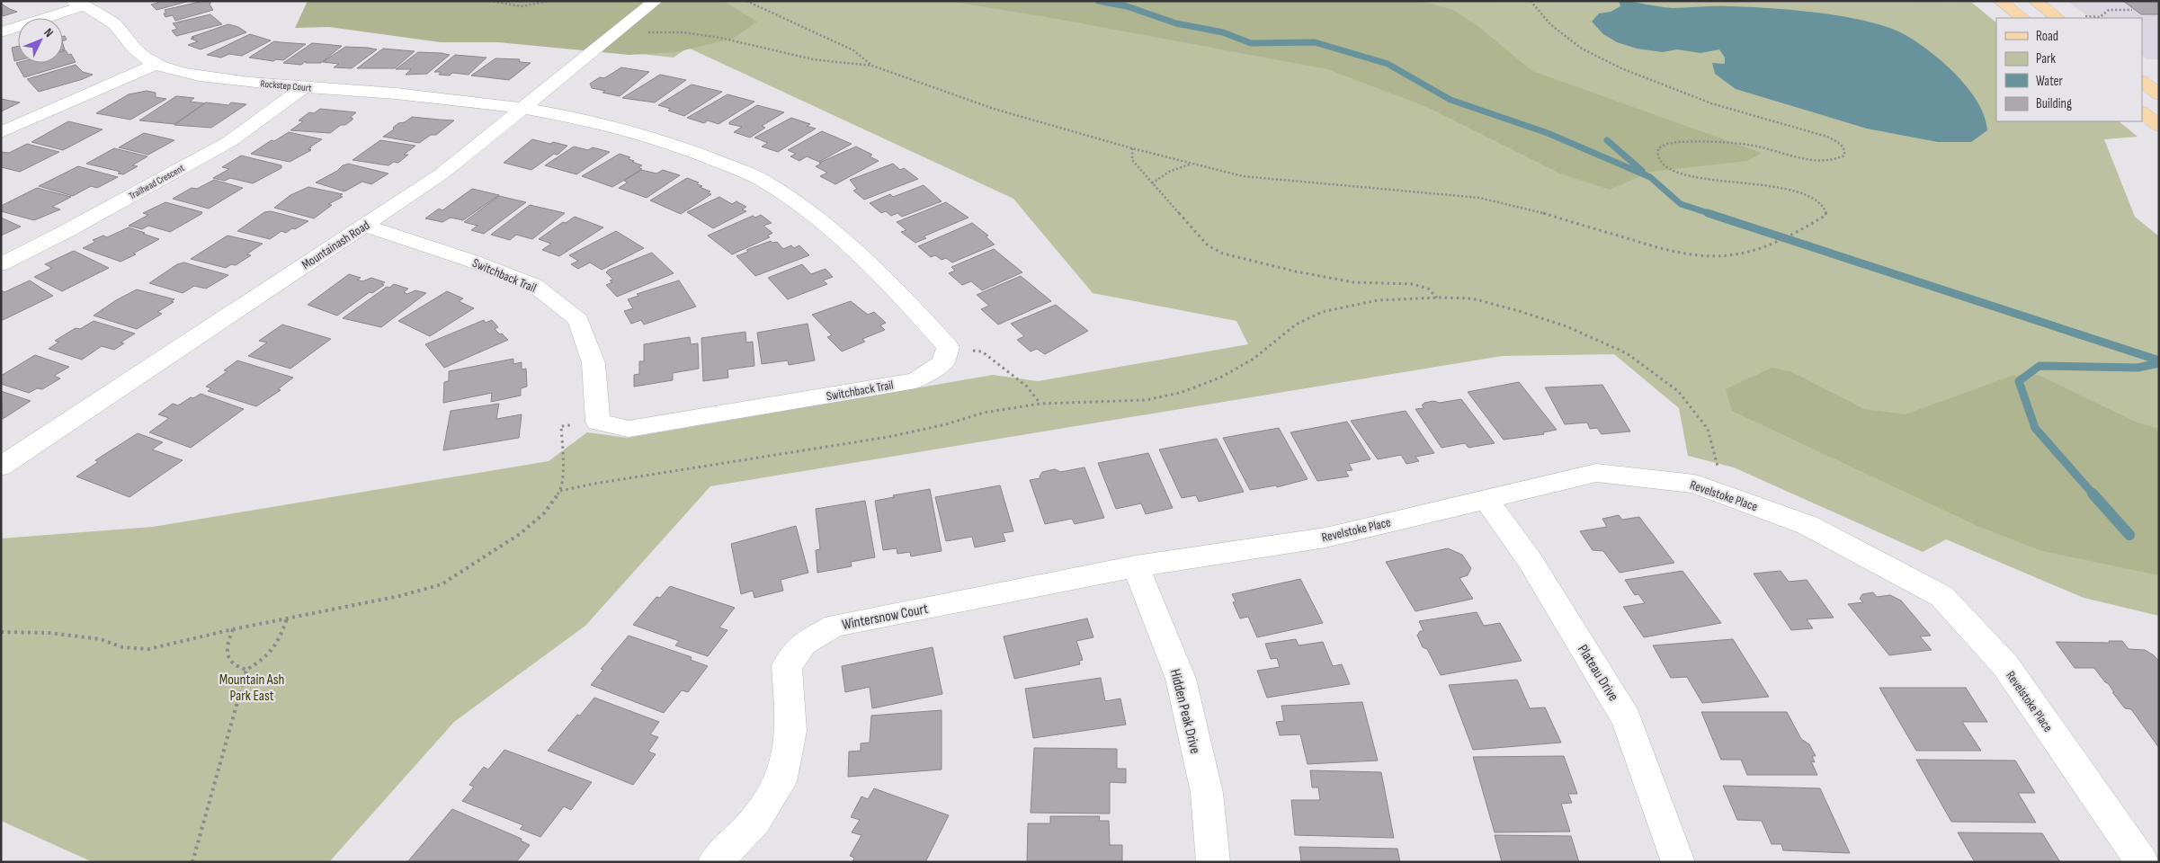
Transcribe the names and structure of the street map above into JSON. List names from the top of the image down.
{
  "streets": {
    "street": [
      "Rockstep Court",
      "Trailhead Crescent",
      "Mountainash Road",
      "Switchback Trail",
      "Revelstoke Place",
      "Wintersnow Court",
      "Plateau Drive",
      "Hidden Peak Drive"
    ]
  },
  "crossings": [
    ["Rockstep Court", "Trailhead Crescent"],
    ["Rockstep Court", "Mountainash Road"],
    ["Mountainash Road", "Switchback Trail"],
    ["Revelstoke Place", "Wintersnow Court"],
    ["Revelstoke Place", "Plateau Drive"],
    ["Revelstoke Place", "Hidden Peak Drive"],
    ["Wintersnow Court", "Hidden Peak Drive"]
  ],
  "parks": ["Mountain Ash Park East"],
  "legend": [
    "Road",
    "Park",
    "Water",
    "Building"
  ],
  "north": "top right"
}
